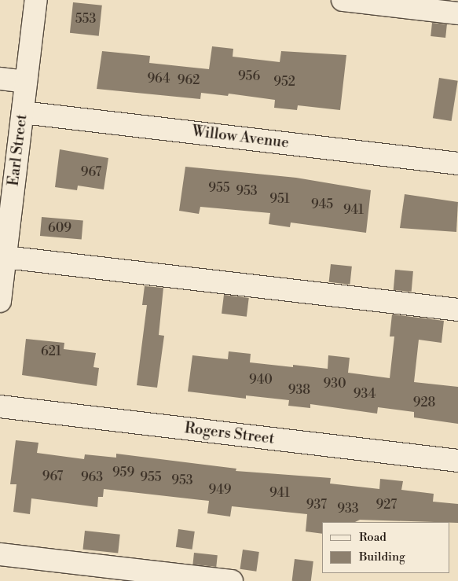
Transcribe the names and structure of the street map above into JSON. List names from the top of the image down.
{
  "streets": {
    "street": ["Willow Avenue", "Earl Street", "Rogers Street"]
  },
  "crossings": [
    ["Willow Avenue", "Earl Street"]
  ],
  "house_numbers": [
    "553",
    "956",
    "964",
    "962",
    "952",
    "967",
    "955",
    "953",
    "951",
    "945",
    "941",
    "609",
    "621",
    "940",
    "930",
    "938",
    "934",
    "928",
    "959",
    "967",
    "963",
    "955",
    "953",
    "949",
    "941",
    "937",
    "927",
    "933"
  ],
  "legend": ["Road", "Building"]
}
